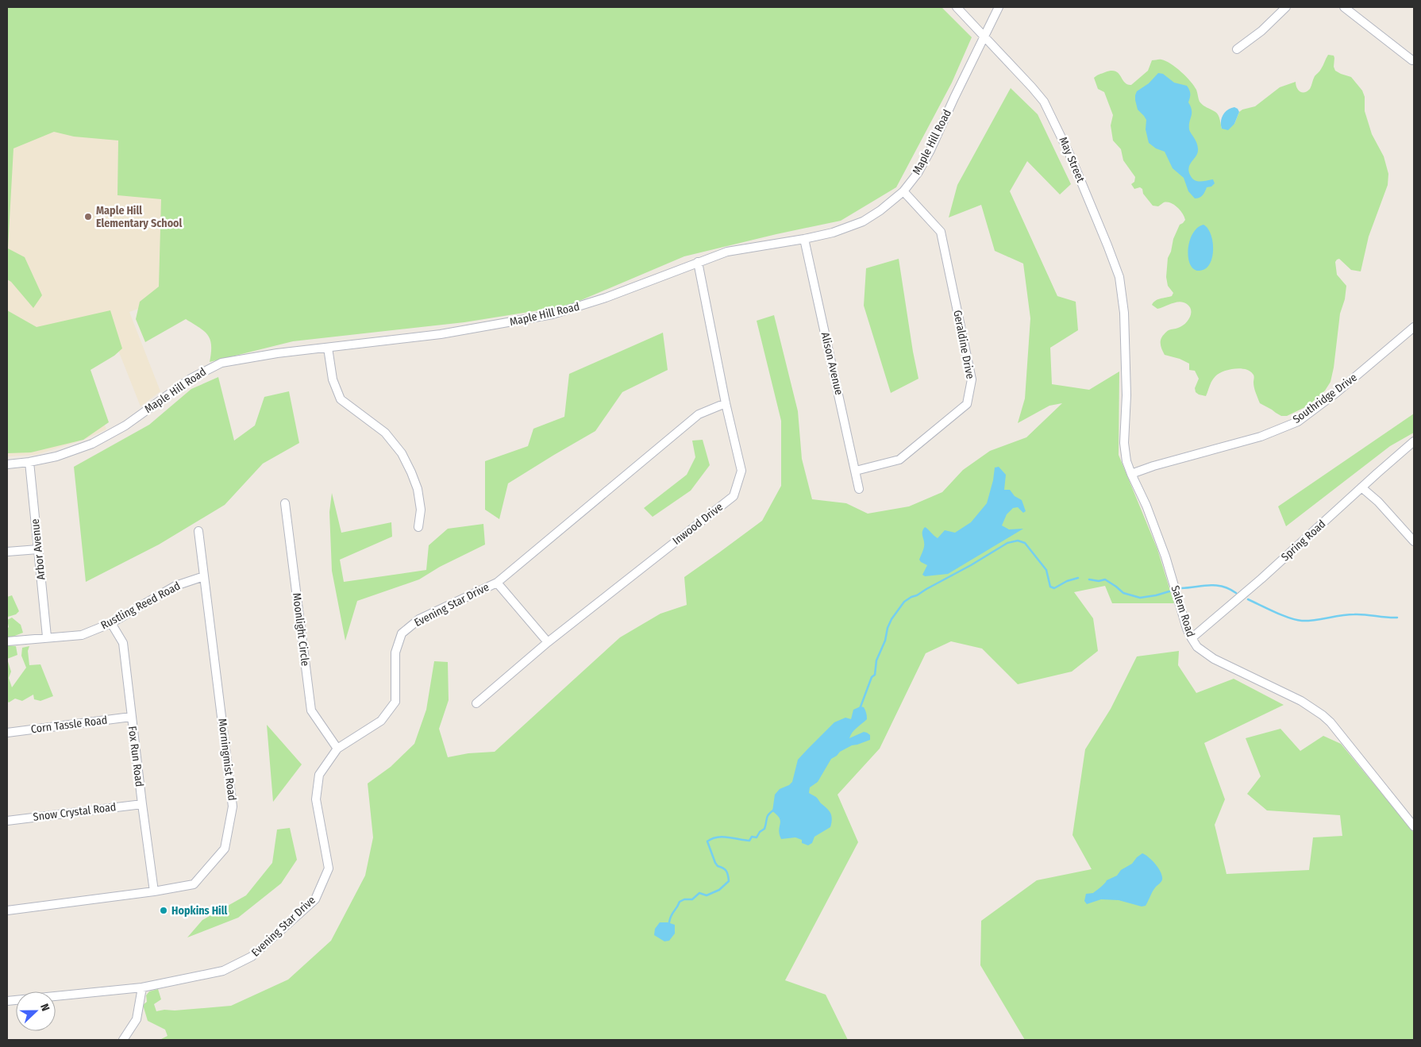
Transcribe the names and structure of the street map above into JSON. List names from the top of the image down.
{
  "streets": {
    "street": [
      "Maple Hill Road",
      "May Street",
      "Geraldine Drive",
      "Alison Avenue",
      "Southridge Drive",
      "Inwood Drive",
      "Spring Road",
      "Arbor Avenue",
      "Evening Star Drive",
      "Rustling Reed Road",
      "Salem Road",
      "Moonlight Circle",
      "Corn Tassle Road",
      "Fox Run Road",
      "Morningmist Road",
      "Snow Crystal Road"
    ]
  },
  "crossings": [
    ["Maple Hill Road", "May Street"],
    ["Maple Hill Road", "Geraldine Drive"],
    ["Maple Hill Road", "Alison Avenue"],
    ["Maple Hill Road", "Inwood Drive"],
    ["Maple Hill Road", "Arbor Avenue"],
    ["May Street", "Salem Road"],
    ["Geraldine Drive", "Alison Avenue"],
    ["Southridge Drive", "Salem Road"],
    ["Inwood Drive", "Evening Star Drive"],
    ["Spring Road", "Salem Road"],
    ["Arbor Avenue", "Rustling Reed Road"],
    ["Evening Star Drive", "Moonlight Circle"],
    ["Rustling Reed Road", "Fox Run Road"],
    ["Rustling Reed Road", "Morningmist Road"],
    ["Corn Tassle Road", "Fox Run Road"],
    ["Fox Run Road", "Morningmist Road"],
    ["Fox Run Road", "Snow Crystal Road"]
  ],
  "places": ["Maple Hill Elementary School", "Hopkins Hill"],
  "north": "right"
}
